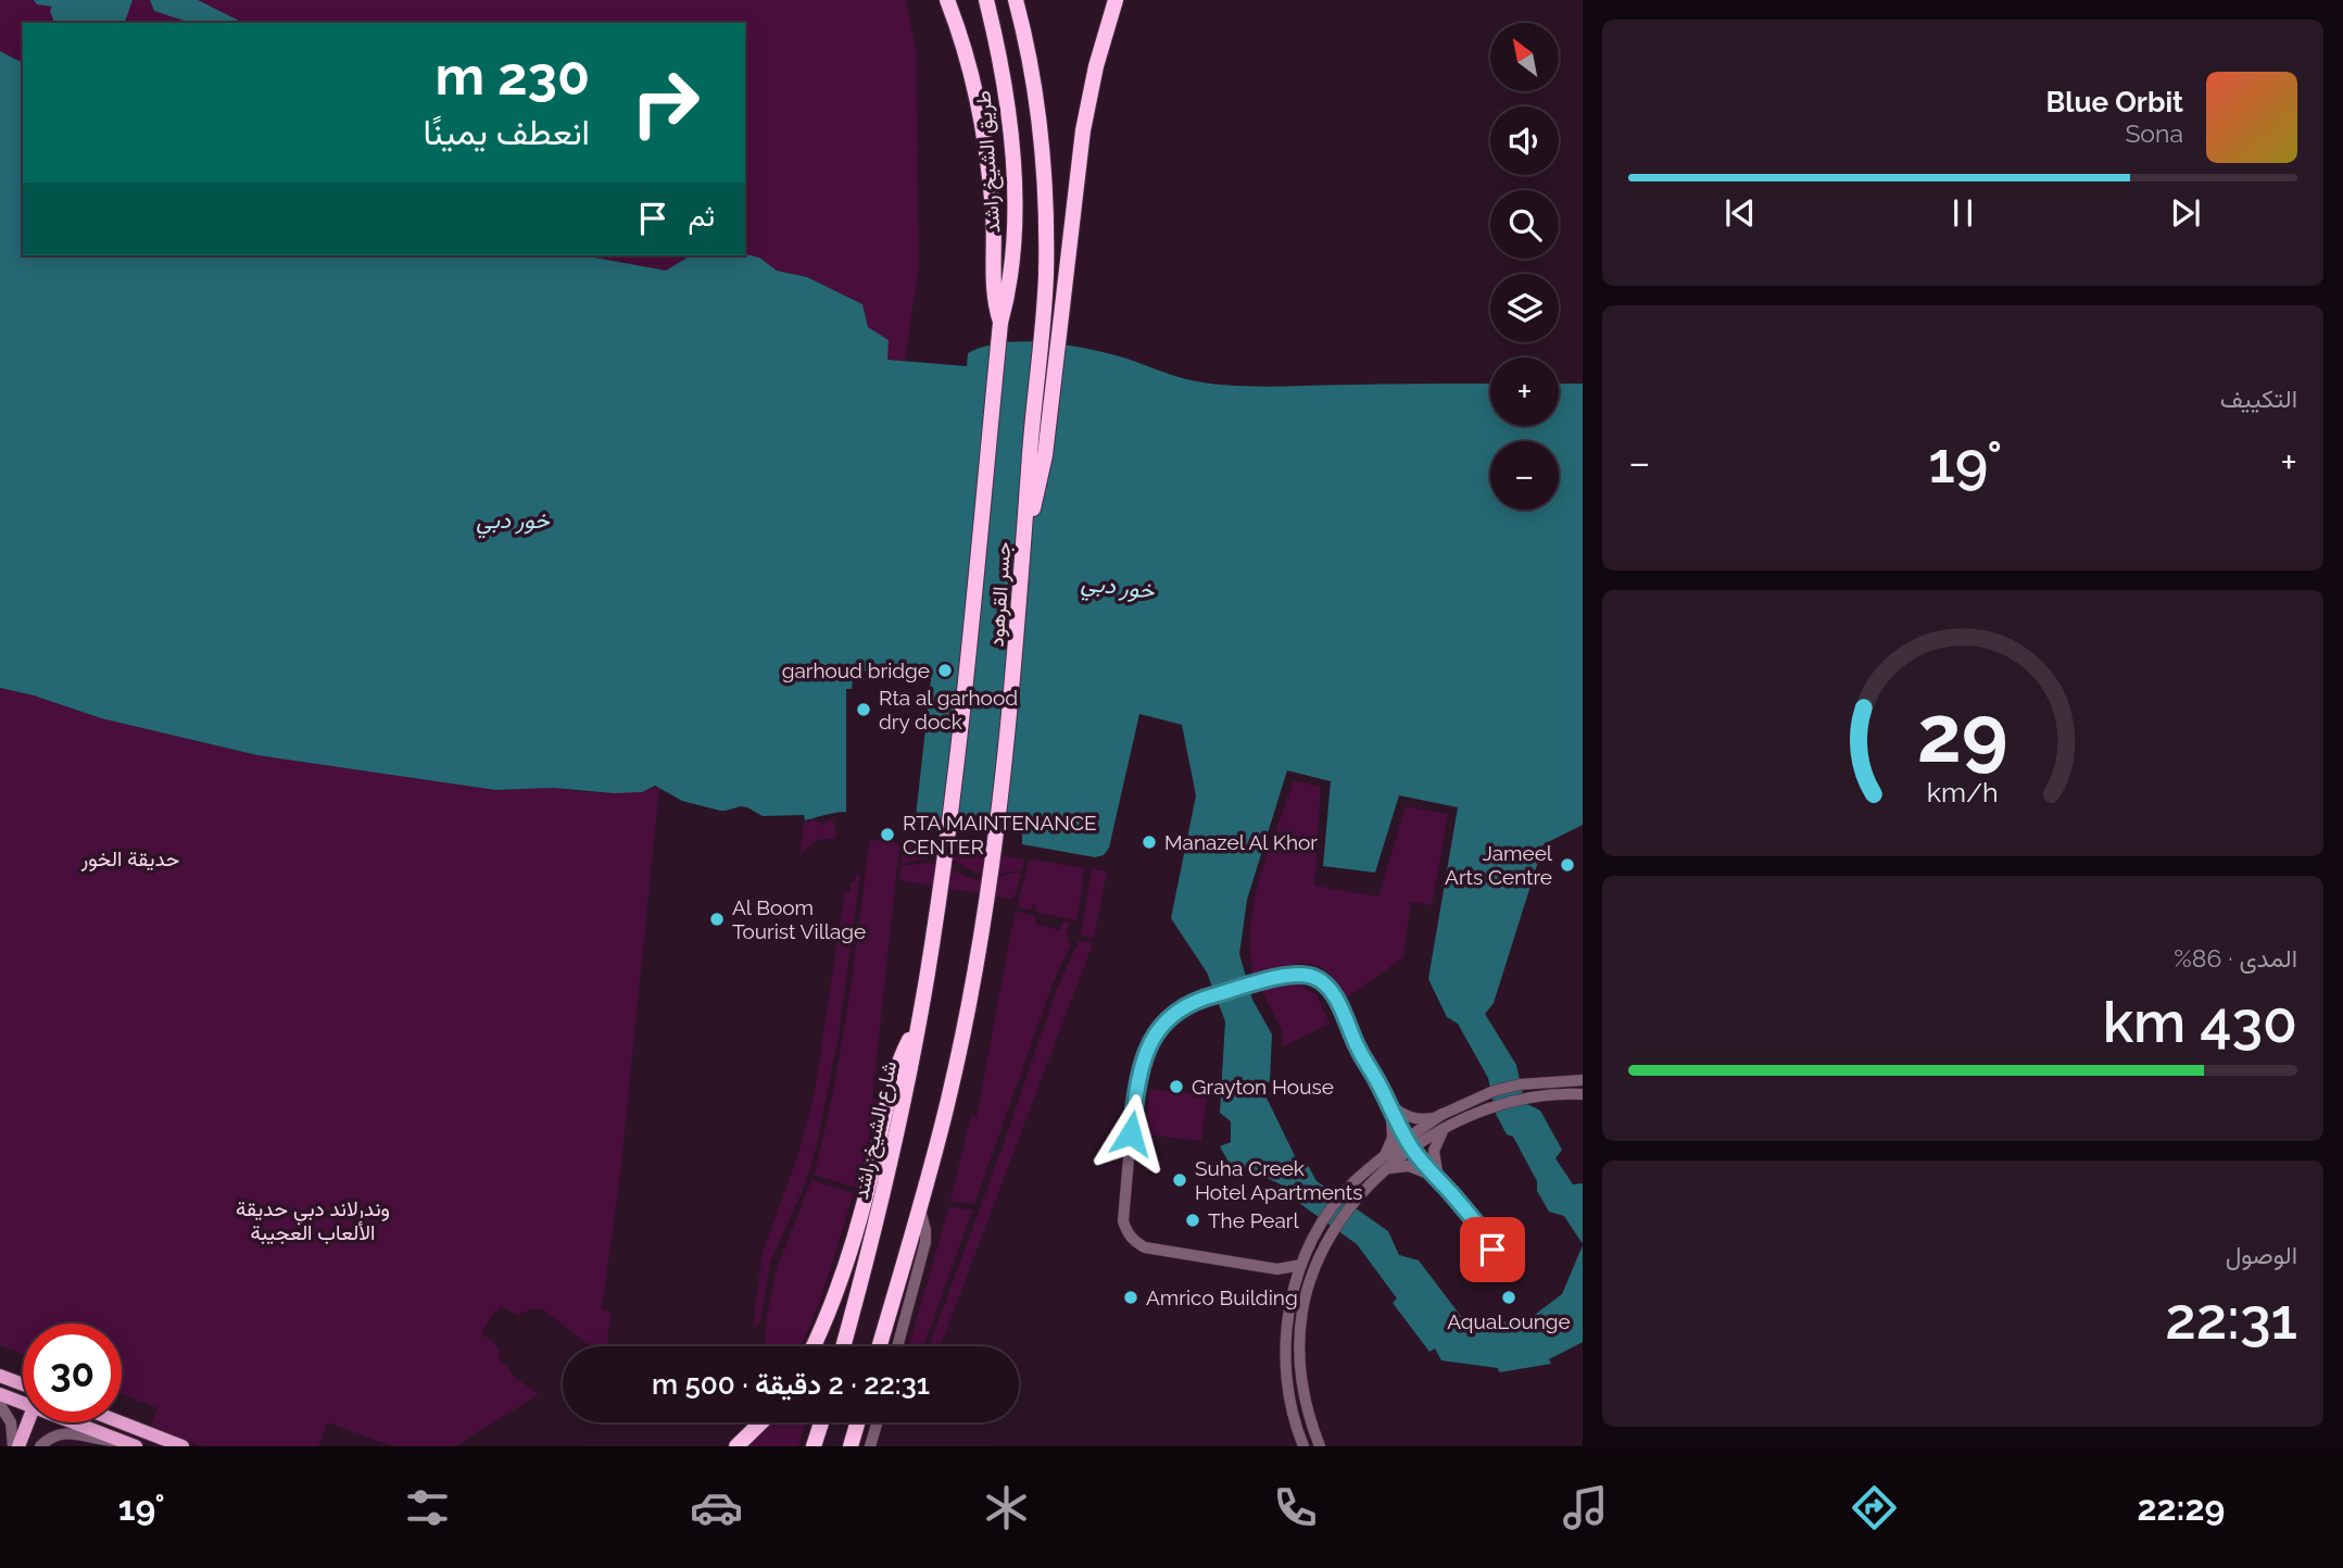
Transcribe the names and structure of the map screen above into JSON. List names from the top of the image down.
{
  "streets": {
    "highway": ["طريق الشيخ راشد", "جسر القرهود", "شارع الشيخ راشد"]
  },
  "crossings": [
    ["طريق الشيخ راشد", "جسر القرهود"],
    ["جسر القرهود", "شارع الشيخ راشد"]
  ],
  "water": ["خور دبي"],
  "parks": ["حديقة الخور", "وندرلاند دبي حديقة الألعاب العجيبة"],
  "places": [
    "garhoud bridge",
    "Rta al garhood dry dock",
    "RTA MAINTENANCE CENTER",
    "Manazel Al Khor",
    "Jameel Arts Centre",
    "Al Boom Tourist Village",
    "Grayton House",
    "Suha Creek Hotel Apartments",
    "The Pearl",
    "Amrico Building",
    "AquaLounge"
  ],
  "north": "top left",
  "page": {
    "map_buttons": ["+", "−"],
    "turn": ["230 m", "انعطف يمينًا"],
    "song": ["Blue Orbit", "Sona"],
    "then": "ثم",
    "tile": [
      "التكييف",
      ["المدى · 86%", "430 km"],
      ["الوصول", "22:31"]
    ],
    "heat": ["−", "19°", "+"],
    "limit": "30",
    "trip": "22:31 · 2 دقيقة · 500 m",
    "tabs": ["22:29", "19°"],
    "gauge": ["29", "km/h"]
  }
}
